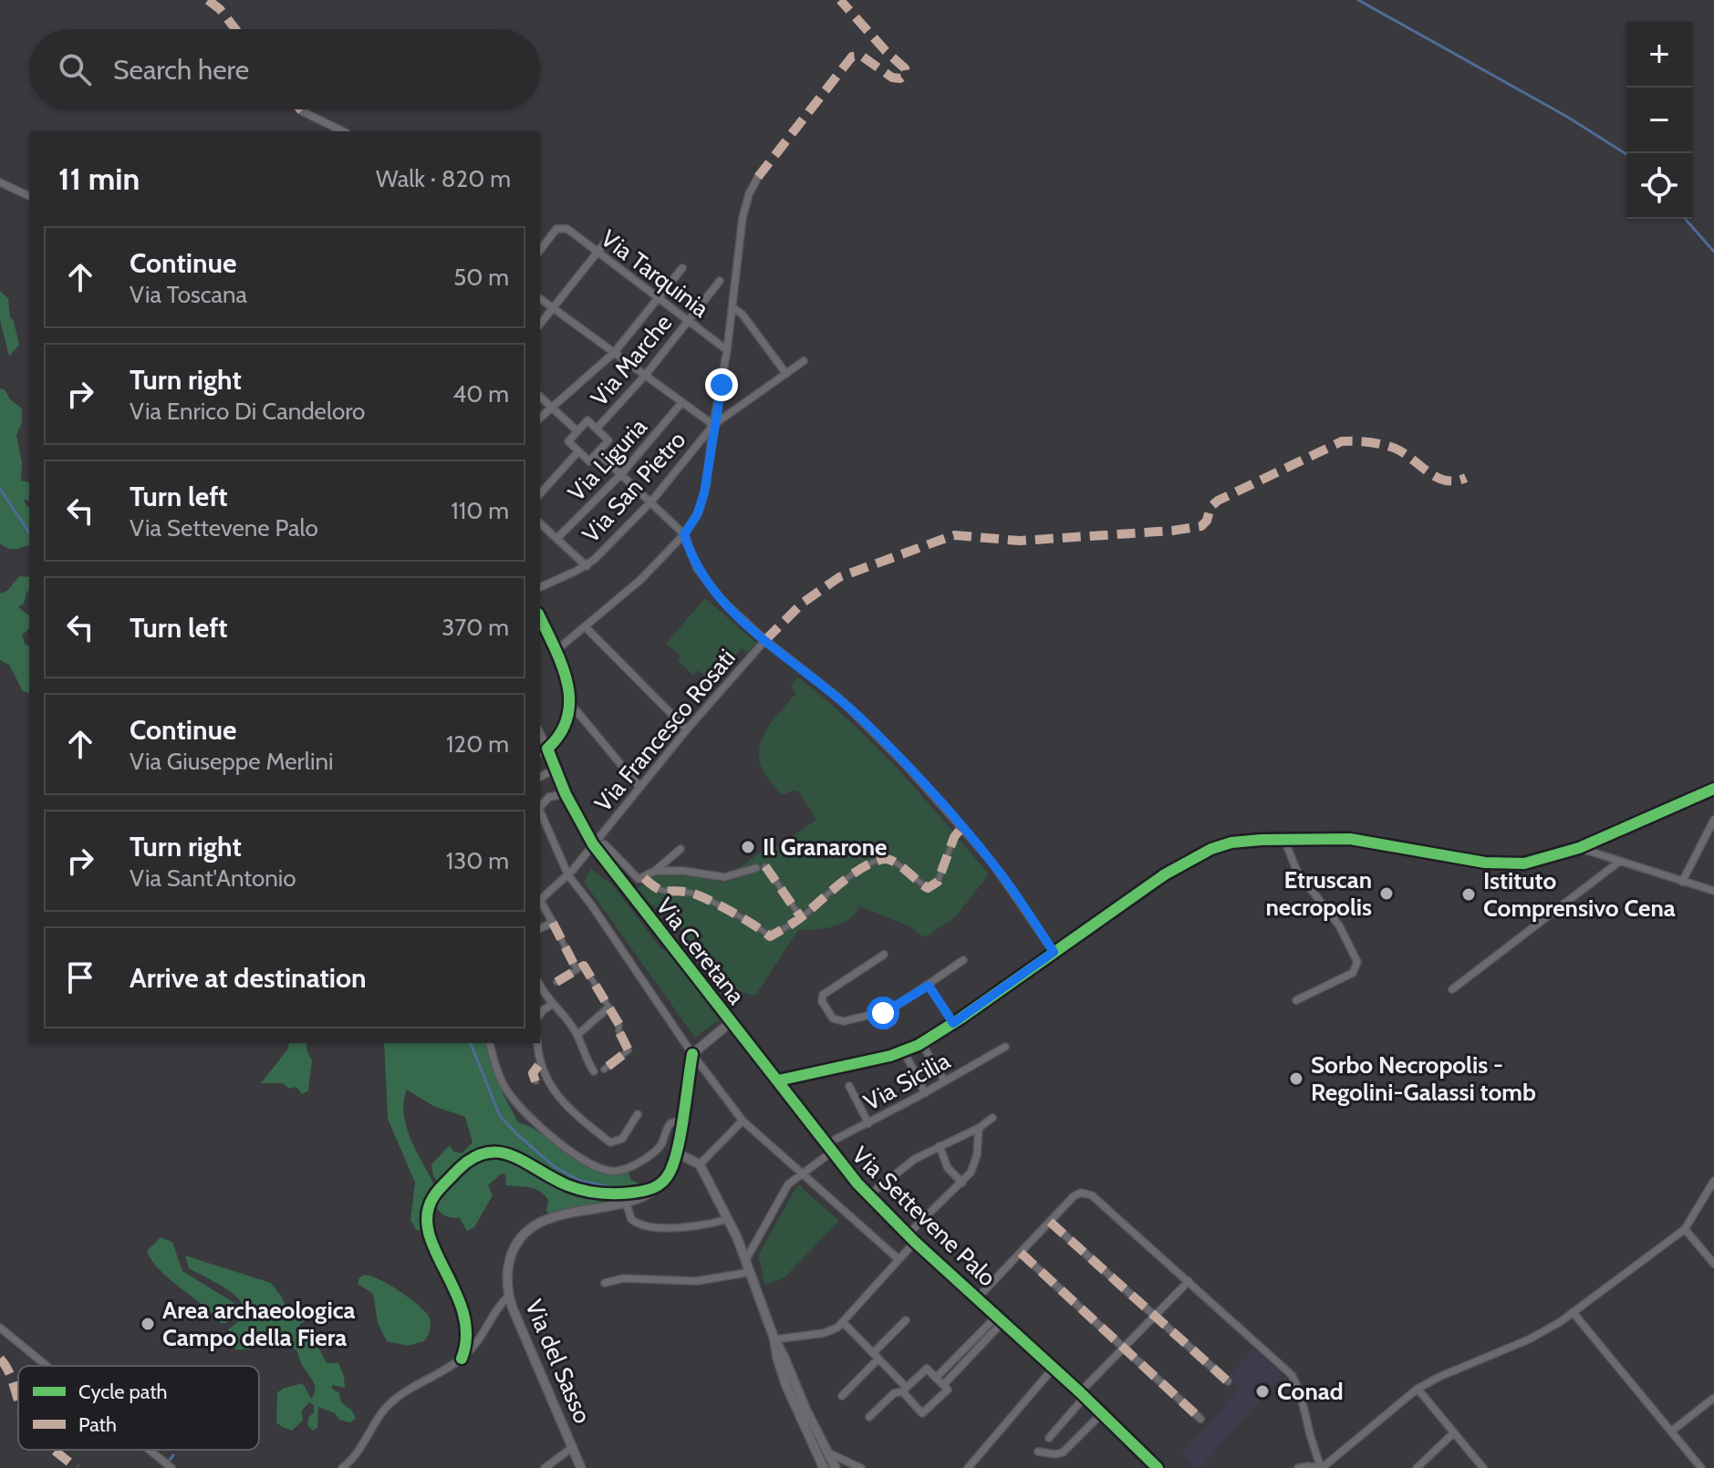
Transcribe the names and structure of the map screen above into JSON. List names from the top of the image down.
{
  "streets": {
    "street": [
      "Via Tarquinia",
      "Via Marche",
      "Via Liguria",
      "Via San Pietro",
      "Via Francesco Rosati",
      "Via Ceretana",
      "Via Sicilia",
      "Via Settevene Palo",
      "Via del Sasso"
    ]
  },
  "crossings": [
    ["Via Tarquinia", "Via Marche"],
    ["Via Francesco Rosati", "Via Ceretana"],
    ["Via Ceretana", "Via Settevene Palo"],
    ["Via Sicilia", "Via Settevene Palo"]
  ],
  "places": [
    "Il Granarone",
    "Etruscan necropolis",
    "Istituto Comprensivo Cena",
    "Sorbo Necropolis - Regolini-Galassi tomb",
    "Area archaeologica Campo della Fiera",
    "Conad"
  ],
  "legend": ["Cycle path", "Path"],
  "page": {
    "map_buttons": ["+", "−"],
    "search": "Search here",
    "heading": ["11 min", "Walk · 820 m"],
    "list": [
      ["Continue", "Via Toscana", "50 m"],
      ["Turn right", "Via Enrico Di Candeloro", "40 m"],
      ["Turn left", "Via Settevene Palo", "110 m"],
      ["Turn left", "370 m"],
      ["Continue", "Via Giuseppe Merlini", "120 m"],
      ["Turn right", "Via Sant'Antonio", "130 m"],
      "Arrive at destination"
    ]
  }
}
